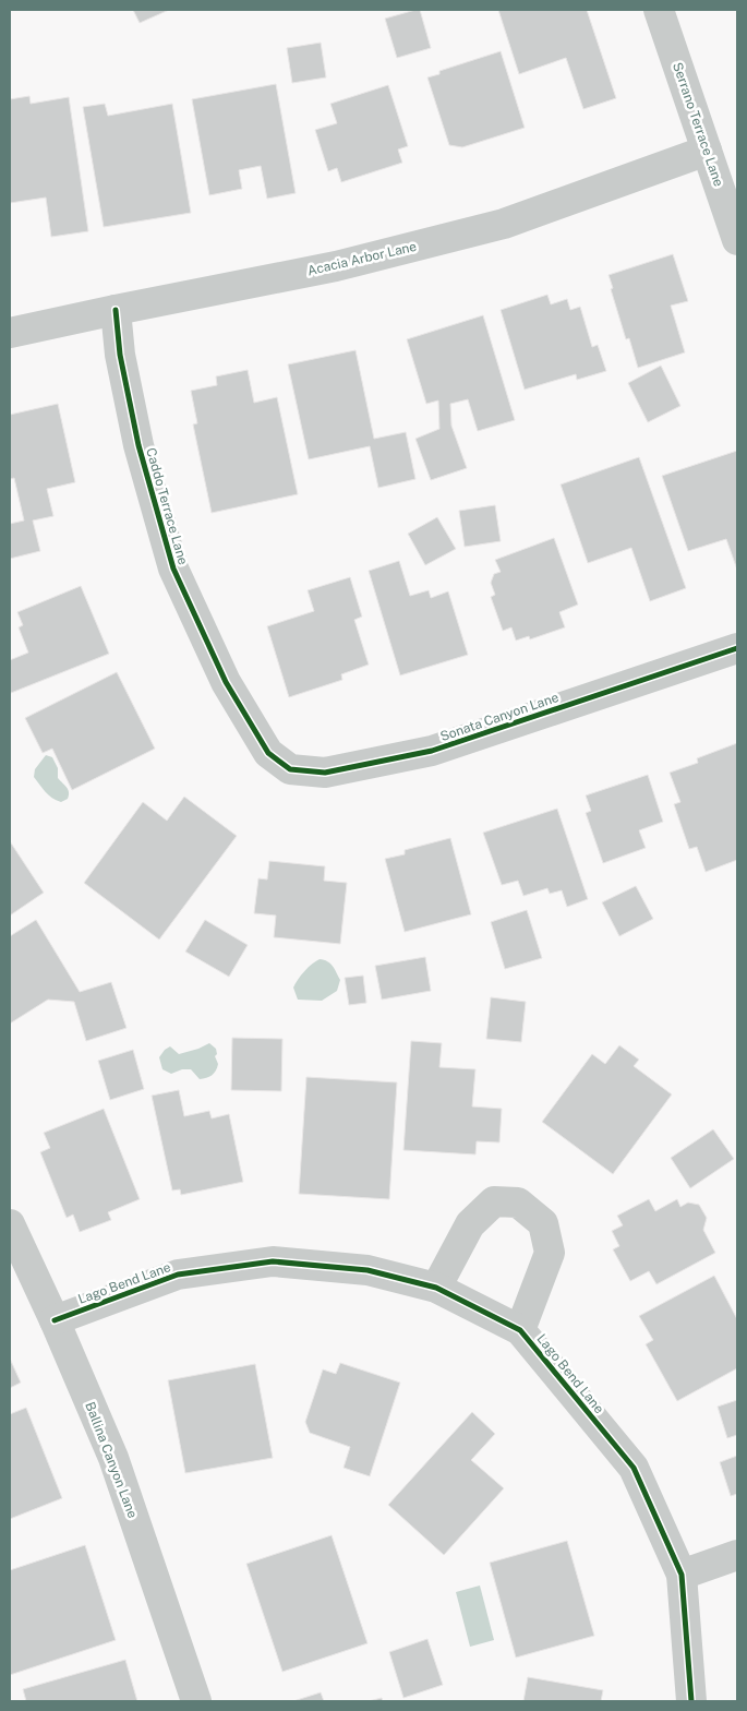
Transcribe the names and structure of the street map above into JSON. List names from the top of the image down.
{
  "streets": {
    "street": [
      "Serrano Terrace Lane",
      "Acacia Arbor Lane",
      "Caddo Terrace Lane",
      "Sonata Canyon Lane",
      "Lago Bend Lane",
      "Ballina Canyon Lane"
    ]
  },
  "crossings": [
    ["Serrano Terrace Lane", "Acacia Arbor Lane"],
    ["Acacia Arbor Lane", "Caddo Terrace Lane"],
    ["Caddo Terrace Lane", "Sonata Canyon Lane"],
    ["Lago Bend Lane", "Ballina Canyon Lane"]
  ]
}
